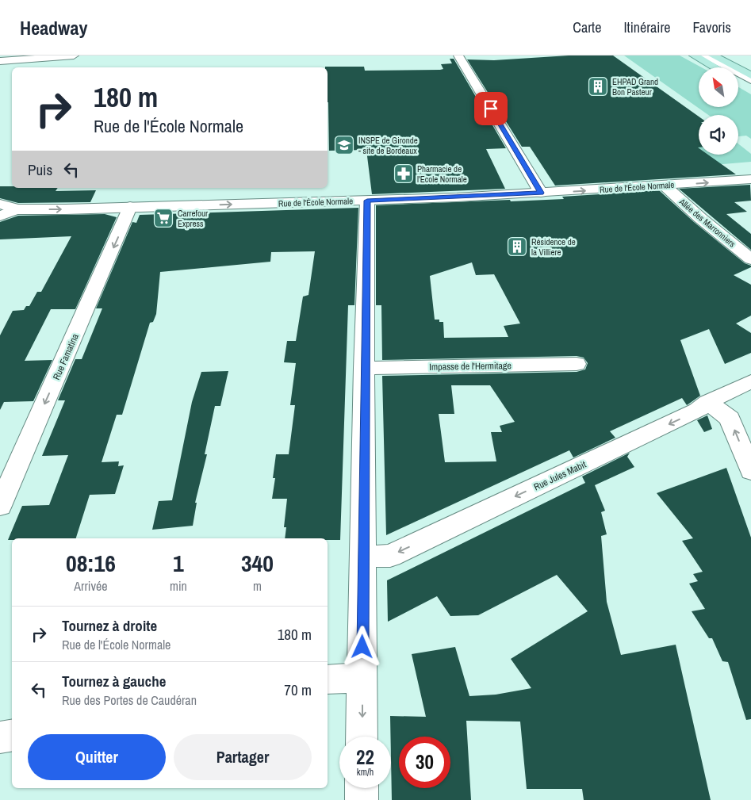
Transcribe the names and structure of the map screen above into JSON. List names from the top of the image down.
{
  "streets": {
    "street": [
      "Rue de l'École Normale",
      "Allée des Marronniers",
      "Rue Famatina",
      "Impasse de l'Hermitage",
      "Rue Jules Mabit"
    ]
  },
  "crossings": [
    ["Rue de l'École Normale", "Allée des Marronniers"],
    ["Rue de l'École Normale", "Rue Famatina"]
  ],
  "one_way": ["Rue de l'École Normale", "Rue Famatina", "Rue Jules Mabit"],
  "places": {
    "building": ["EHPAD Grand Bon Pasteur", "Résidence de la Villiere"],
    "school or university": ["INSPE de Gironde - site de Bordeaux"],
    "pharmacy": ["Pharmacie de l'Ecole Normale"],
    "supermarket": ["Carrefour Express"]
  },
  "north": "top left",
  "page": {
    "header": "Headway",
    "nav": ["Carte", "Itinéraire", "Favoris"],
    "turn": ["180 m", "Rue de l'École Normale"],
    "then": "Puis",
    "eta": [
      "08:16",
      "Arrivée",
      "1",
      "min",
      "340",
      "m"
    ],
    "list": [
      {
        "name": "Tournez à droite",
        "note": "Rue de l'École Normale",
        "value": "180 m"
      },
      {
        "name": "Tournez à gauche",
        "note": "Rue des Portes de Caudéran",
        "value": "70 m"
      }
    ],
    "buttons": ["Quitter", "Partager"],
    "speed": "22 km/h",
    "limit": "30"
  }
}
